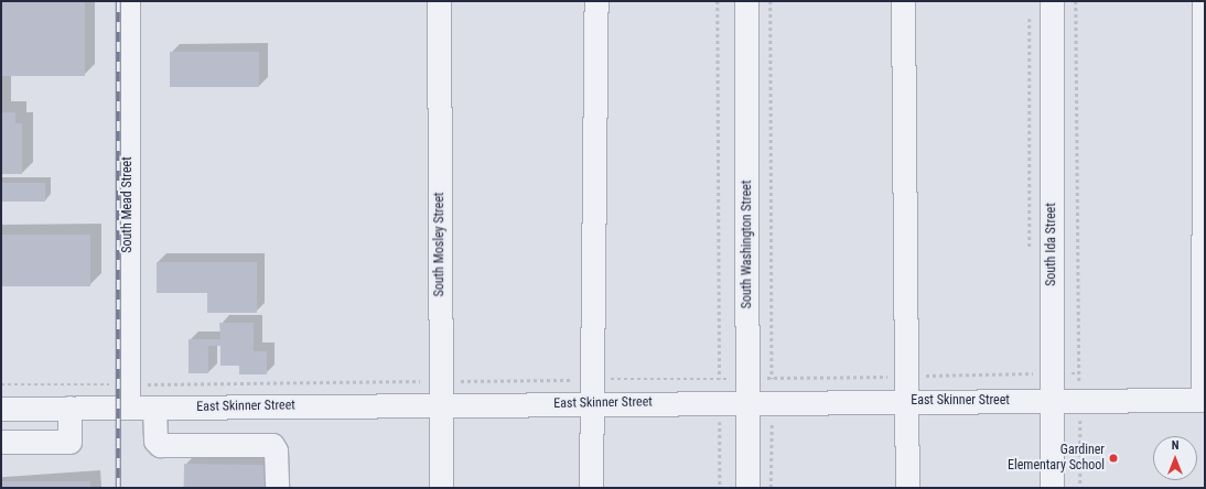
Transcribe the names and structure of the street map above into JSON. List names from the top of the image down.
{
  "streets": {
    "street": [
      "South Mead Street",
      "South Mosley Street",
      "South Washington Street",
      "South Ida Street",
      "East Skinner Street"
    ]
  },
  "crossings": [
    ["South Mead Street", "East Skinner Street"],
    ["South Mosley Street", "East Skinner Street"],
    ["South Washington Street", "East Skinner Street"],
    ["South Ida Street", "East Skinner Street"]
  ],
  "places": ["Gardiner Elementary School"],
  "north": "top"
}
